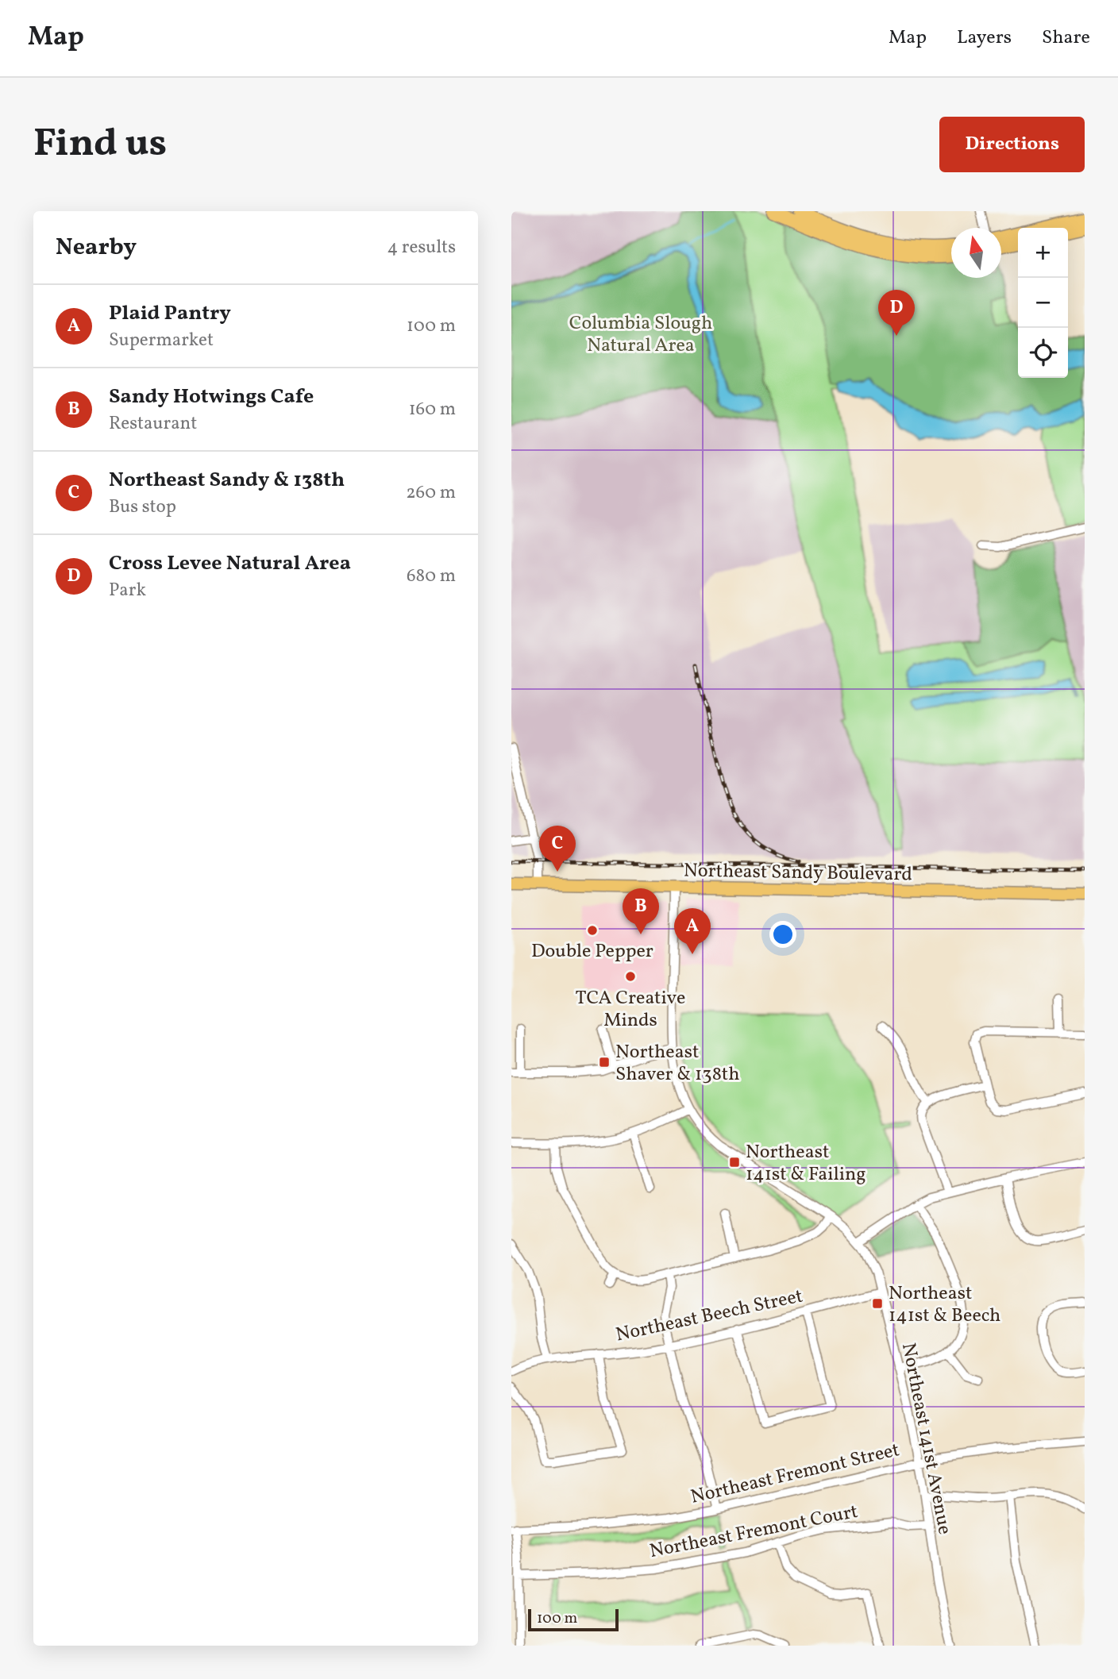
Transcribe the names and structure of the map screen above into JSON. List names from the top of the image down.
{
  "streets": {
    "main road": ["Northeast Sandy Boulevard"],
    "street": [
      "Northeast Beech Street",
      "Northeast 141st Avenue",
      "Northeast Fremont Street",
      "Northeast Fremont Court"
    ]
  },
  "crossings": [
    ["Northeast Sandy Boulevard", "Northeast 141st Avenue"],
    ["Northeast Beech Street", "Northeast 141st Avenue"],
    ["Northeast 141st Avenue", "Northeast Fremont Street"],
    ["Northeast 141st Avenue", "Northeast Fremont Court"]
  ],
  "parks": ["Columbia Slough Natural Area"],
  "places": {
    "other": ["Double Pepper", "TCA Creative Minds"],
    "transit": ["Northeast Shaver & 138th", "Northeast 141st & Failing", "Northeast 141st & Beech"]
  },
  "scale_bar": "100 m",
  "north": "top",
  "page": {
    "header": "Map",
    "nav": ["Map", "Layers", "Share"],
    "buttons": "Directions",
    "title": "Find us",
    "heading": ["Nearby", "4 results"],
    "map_buttons": ["+", "−"],
    "list": [
      {
        "mark": "A",
        "name": "Plaid Pantry",
        "note": "Supermarket",
        "value": "100 m"
      },
      {
        "mark": "B",
        "name": "Sandy Hotwings Cafe",
        "note": "Restaurant",
        "value": "160 m"
      },
      {
        "mark": "C",
        "name": "Northeast Sandy & 138th",
        "note": "Bus stop",
        "value": "260 m"
      },
      {
        "mark": "D",
        "name": "Cross Levee Natural Area",
        "note": "Park",
        "value": "680 m"
      }
    ],
    "pins": [
      "D",
      "C",
      "B",
      "A"
    ],
    "scale": "100 m"
  }
}
